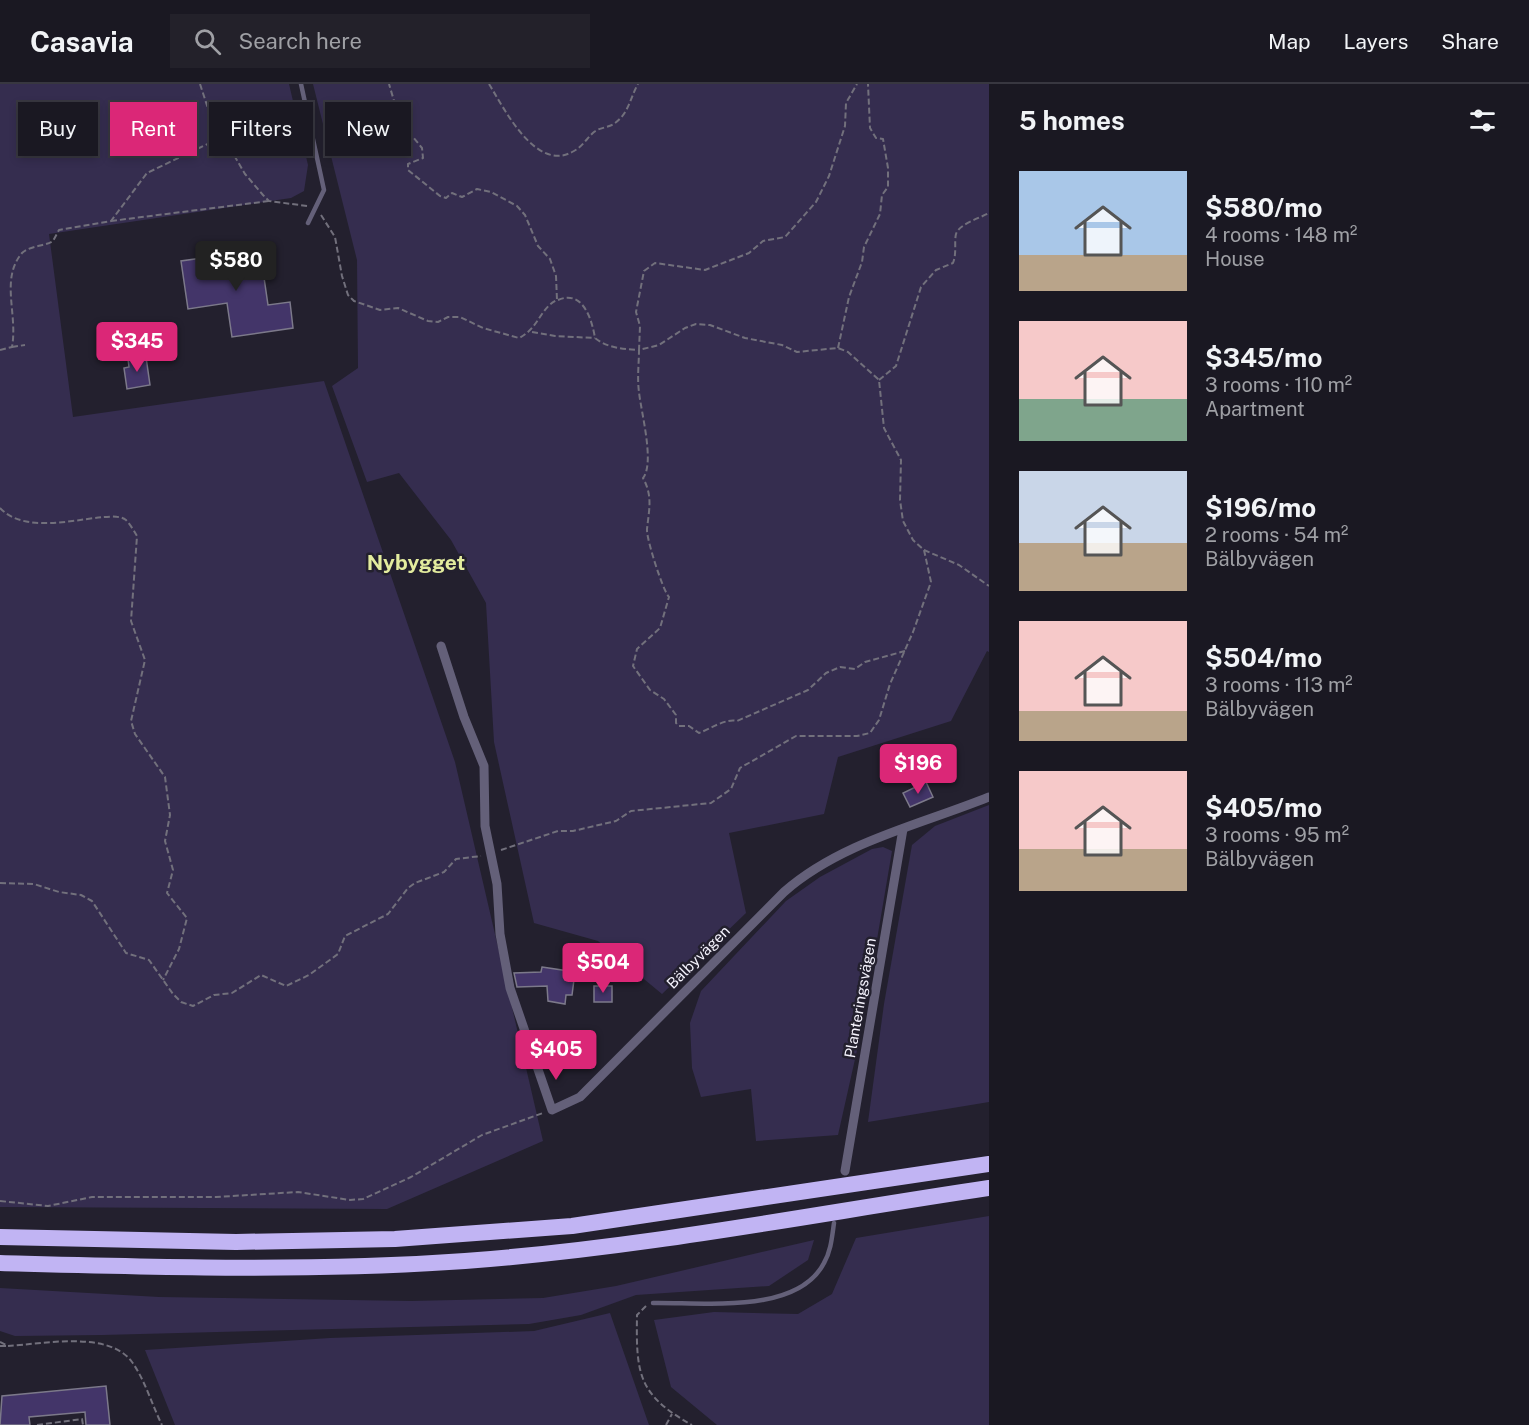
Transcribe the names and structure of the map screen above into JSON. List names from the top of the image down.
{
  "streets": {
    "street": ["Bälbyvägen", "Planteringsvägen"]
  },
  "crossings": [
    ["Bälbyvägen", "Planteringsvägen"]
  ],
  "districts": ["Nybygget"],
  "page": {
    "header": "Casavia",
    "search": "Search here",
    "nav": ["Map", "Layers", "Share"],
    "heading": "5 homes",
    "chip": [
      "Buy",
      "Rent",
      "Filters",
      "New"
    ],
    "list": [
      {
        "name": "$580/mo",
        "note": "4 rooms · 148 m² · House"
      },
      {
        "name": "$345/mo",
        "note": "3 rooms · 110 m² · Apartment"
      },
      {
        "name": "$196/mo",
        "note": "2 rooms · 54 m² · Bälbyvägen"
      },
      {
        "name": "$504/mo",
        "note": "3 rooms · 113 m² · Bälbyvägen"
      },
      {
        "name": "$405/mo",
        "note": "3 rooms · 95 m² · Bälbyvägen"
      }
    ],
    "price": [
      "$580",
      "$345",
      "$196",
      "$504",
      "$405"
    ]
  }
}
